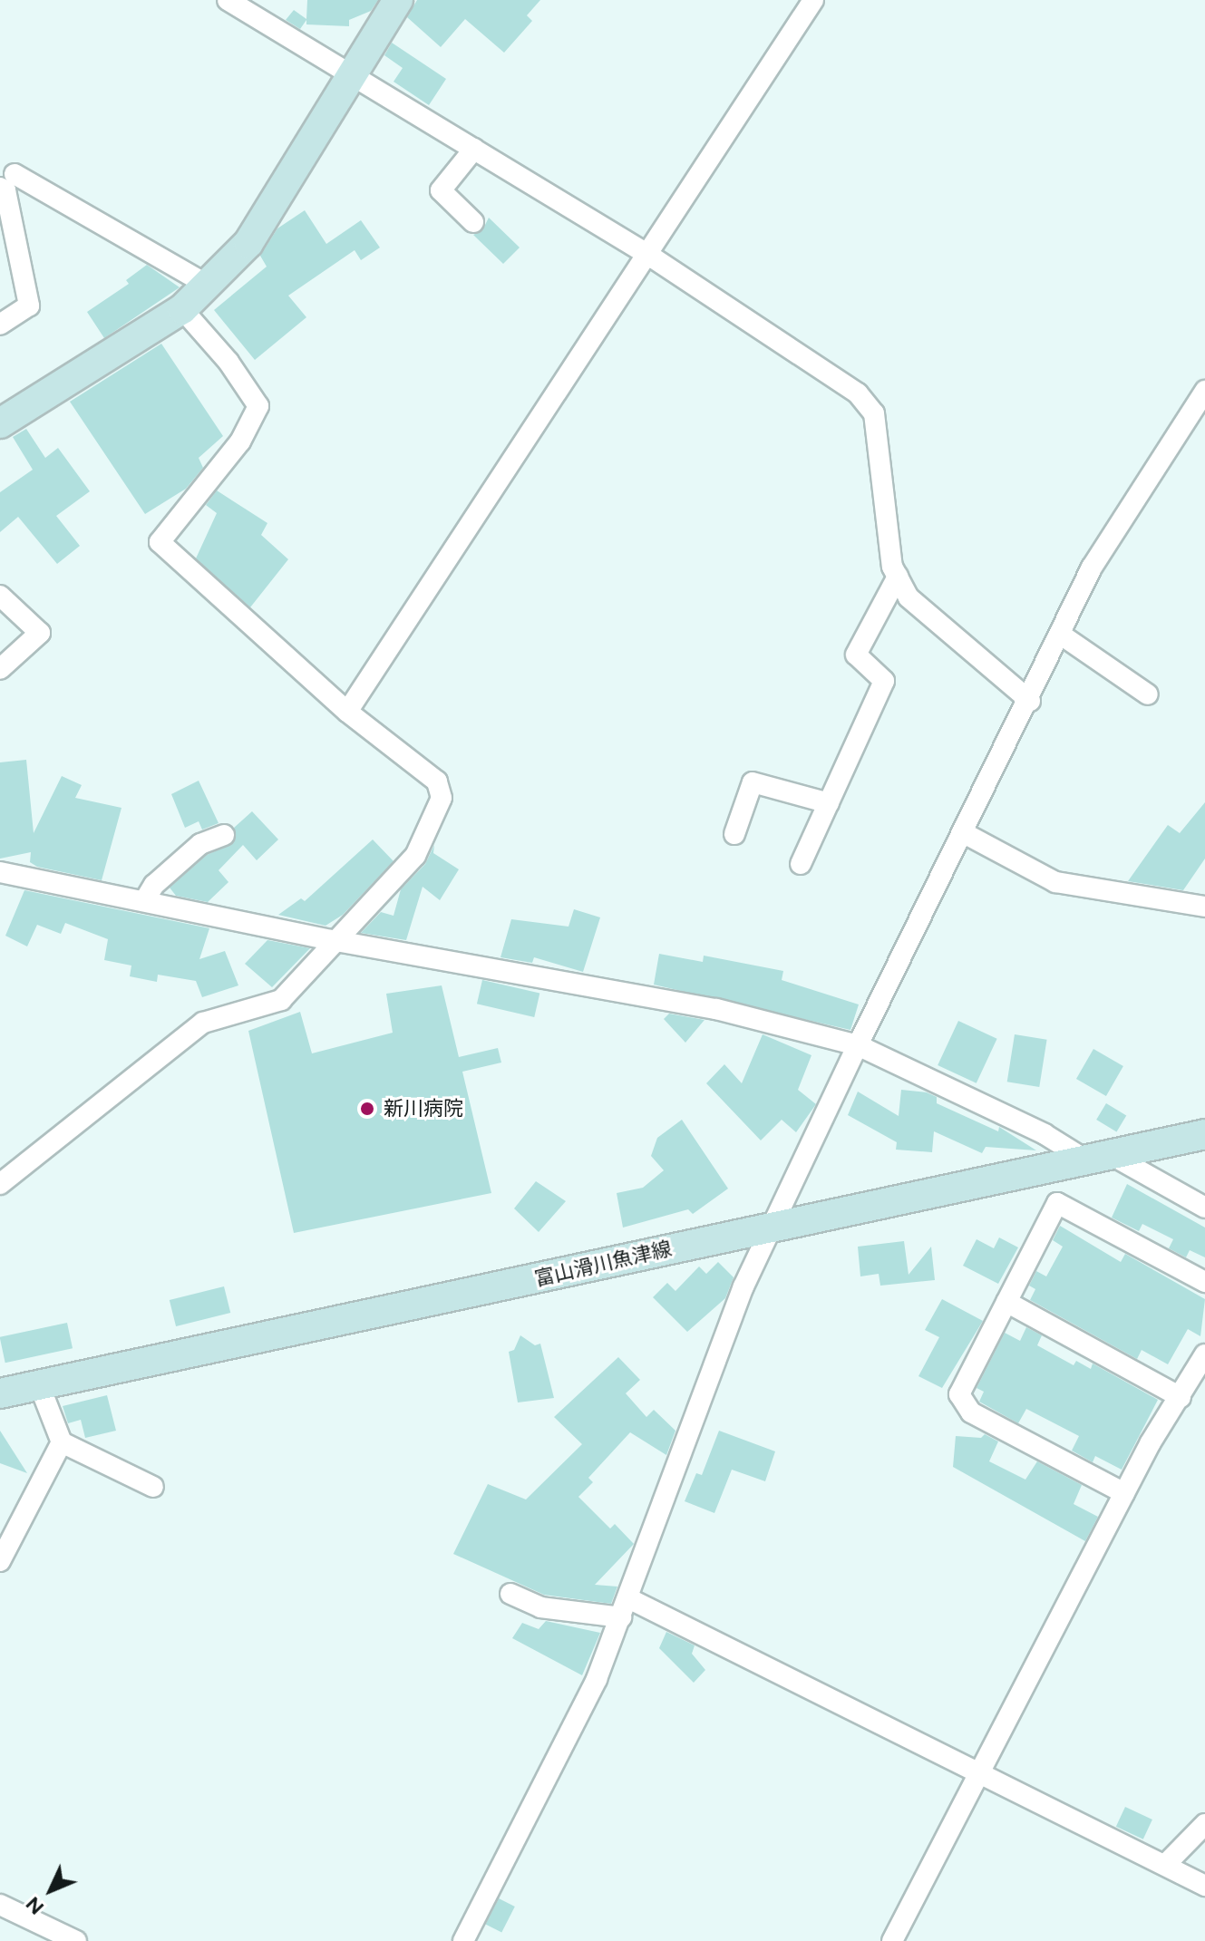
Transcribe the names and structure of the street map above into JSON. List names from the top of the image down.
{
  "streets": {
    "main road": ["富山滑川魚津線"]
  },
  "places": ["新川病院"],
  "north": "bottom left"
}
